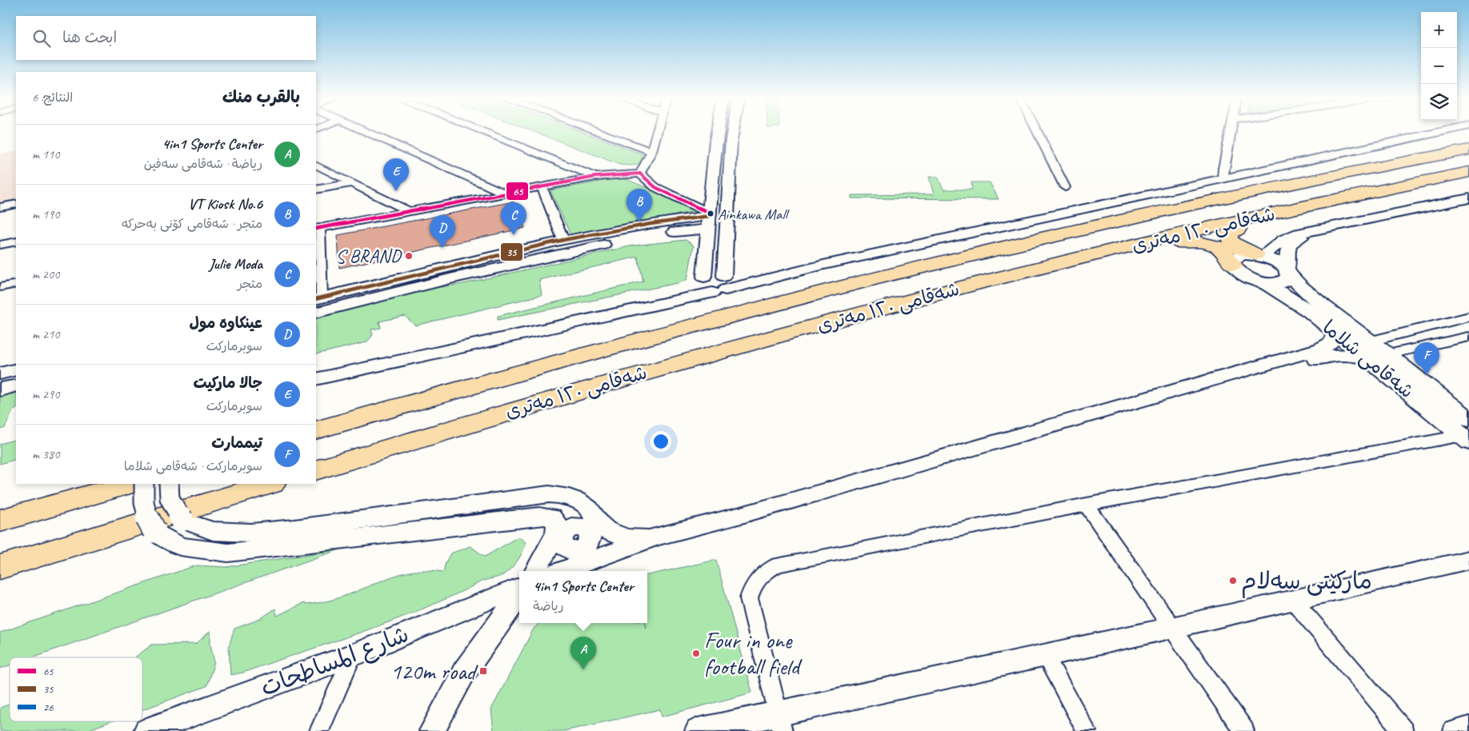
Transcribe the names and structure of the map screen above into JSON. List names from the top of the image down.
{
  "streets": {
    "highway": ["شەقامی ١٢٠ مەتری"],
    "main road": ["شەقامی شلاما"],
    "street": ["شارع المساطحات"]
  },
  "places": {
    "other": [
      "Ainkawa Mall",
      "S BRAND",
      "مارکێتی سەلام",
      "Four in one football field"
    ],
    "transit": ["120m road"]
  },
  "lines": ["transit line 65", "transit line 35"],
  "legend": ["65", "35", "26"],
  "page": {
    "map_buttons": ["+", "−"],
    "search": "ابحث هنا",
    "heading": ["بالقرب منك", "النتائج: 6"],
    "list": [
      {
        "mark": "A",
        "name": "4in1 Sports Center",
        "note": "رياضة · شەقامی سەفین",
        "value": "110 m"
      },
      {
        "mark": "B",
        "name": "VT Kiosk No.6",
        "note": "متجر · شەقامی کۆنی بەحرکە",
        "value": "190 m"
      },
      {
        "mark": "C",
        "name": "Julie Moda",
        "note": "متجر",
        "value": "200 m"
      },
      {
        "mark": "D",
        "name": "عينكاوه مول",
        "note": "سوبرماركت",
        "value": "210 m"
      },
      {
        "mark": "E",
        "name": "جالا ماركيت",
        "note": "سوبرماركت",
        "value": "290 m"
      },
      {
        "mark": "F",
        "name": "تیممارت",
        "note": "سوبرماركت · شەقامی شلاما",
        "value": "380 m"
      }
    ],
    "pins": [
      "E",
      "B",
      "C",
      "D",
      "F",
      "A"
    ],
    "popup": ["4in1 Sports Center", "رياضة"]
  }
}
